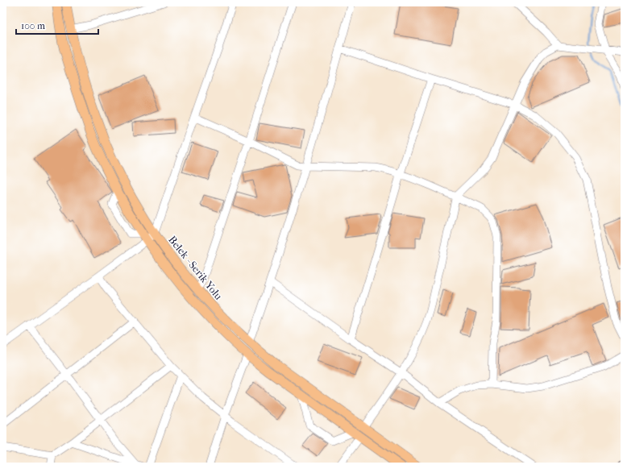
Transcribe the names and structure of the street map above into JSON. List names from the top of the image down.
{
  "streets": {
    "main road": ["Belek - Serik Yolu"]
  },
  "scale_bar": "100 m"
}
